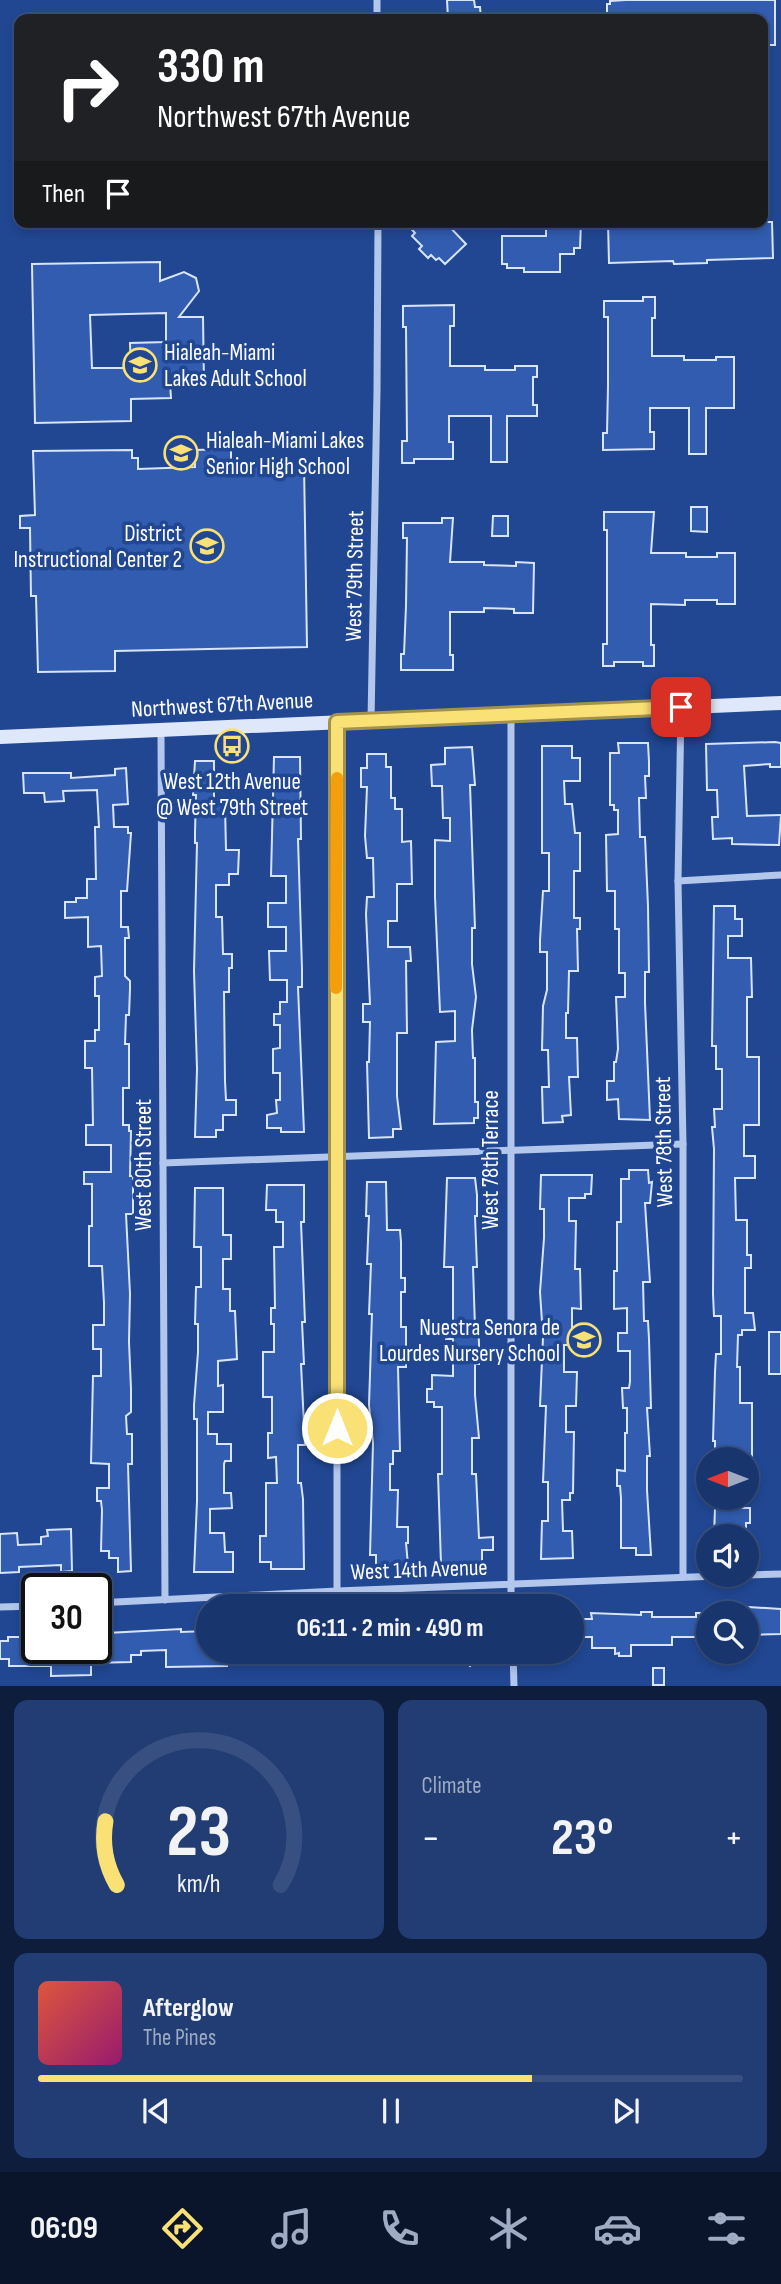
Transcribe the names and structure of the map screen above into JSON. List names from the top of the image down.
{
  "streets": {
    "main road": ["Northwest 67th Avenue"],
    "street": [
      "West 79th Street",
      "West 78th Street",
      "West 78th Terrace",
      "West 80th Street",
      "West 14th Avenue"
    ]
  },
  "crossings": [
    ["West 79th Street", "Northwest 67th Avenue"],
    ["Northwest 67th Avenue", "West 78th Street"],
    ["Northwest 67th Avenue", "West 78th Terrace"],
    ["Northwest 67th Avenue", "West 80th Street"],
    ["West 78th Street", "West 14th Avenue"],
    ["West 78th Terrace", "West 14th Avenue"],
    ["West 80th Street", "West 14th Avenue"]
  ],
  "places": {
    "school or university": [
      "Hialeah-Miami Lakes Adult School",
      "Hialeah-Miami Lakes Senior High School",
      "District Instructional Center 2",
      "Nuestra Senora de Lourdes Nursery School"
    ],
    "bus stop": ["West 12th Avenue @ West 79th Street"]
  },
  "north": "left",
  "page": {
    "turn": ["330 m", "Northwest 67th Avenue"],
    "then": "Then",
    "limit": "30",
    "trip": "06:11 · 2 min · 490 m",
    "tile": "Climate",
    "heat": ["−", "23°", "+"],
    "song": ["Afterglow", "The Pines"],
    "tabs": "06:09",
    "gauge": ["23", "km/h"]
  }
}
